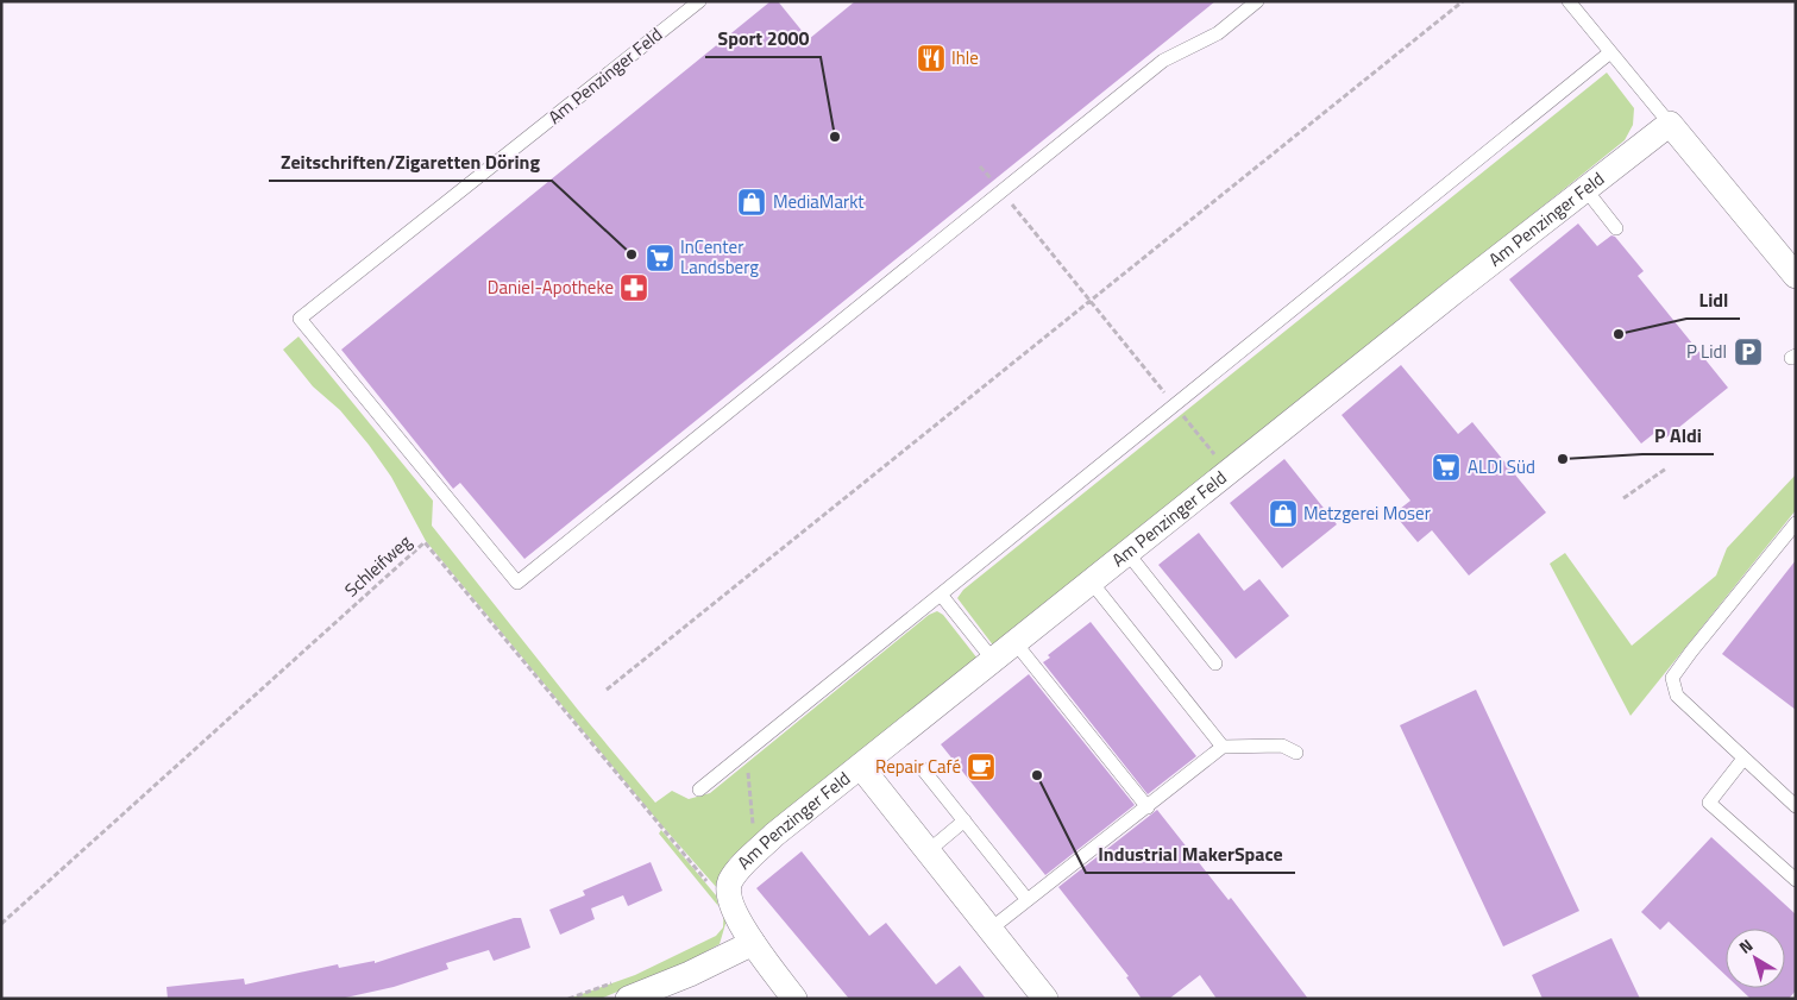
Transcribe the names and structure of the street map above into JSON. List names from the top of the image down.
{
  "streets": {
    "street": ["Am Penzinger Feld"],
    "path": ["Schleifweg"]
  },
  "crossings": [
    ["Am Penzinger Feld", "Schleifweg"]
  ],
  "places": {
    "restaurant": ["Ihle"],
    "other": [
      "Sport 2000",
      "Zeitschriften/Zigaretten Döring",
      "Lidl",
      "P Aldi",
      "Industrial MakerSpace"
    ],
    "shop": ["MediaMarkt", "Metzgerei Moser"],
    "supermarket": ["InCenter Landsberg", "ALDI Süd"],
    "pharmacy": ["Daniel-Apotheke"],
    "parking": ["P Lidl"],
    "cafe": ["Repair Café"]
  },
  "north": "top left"
}
